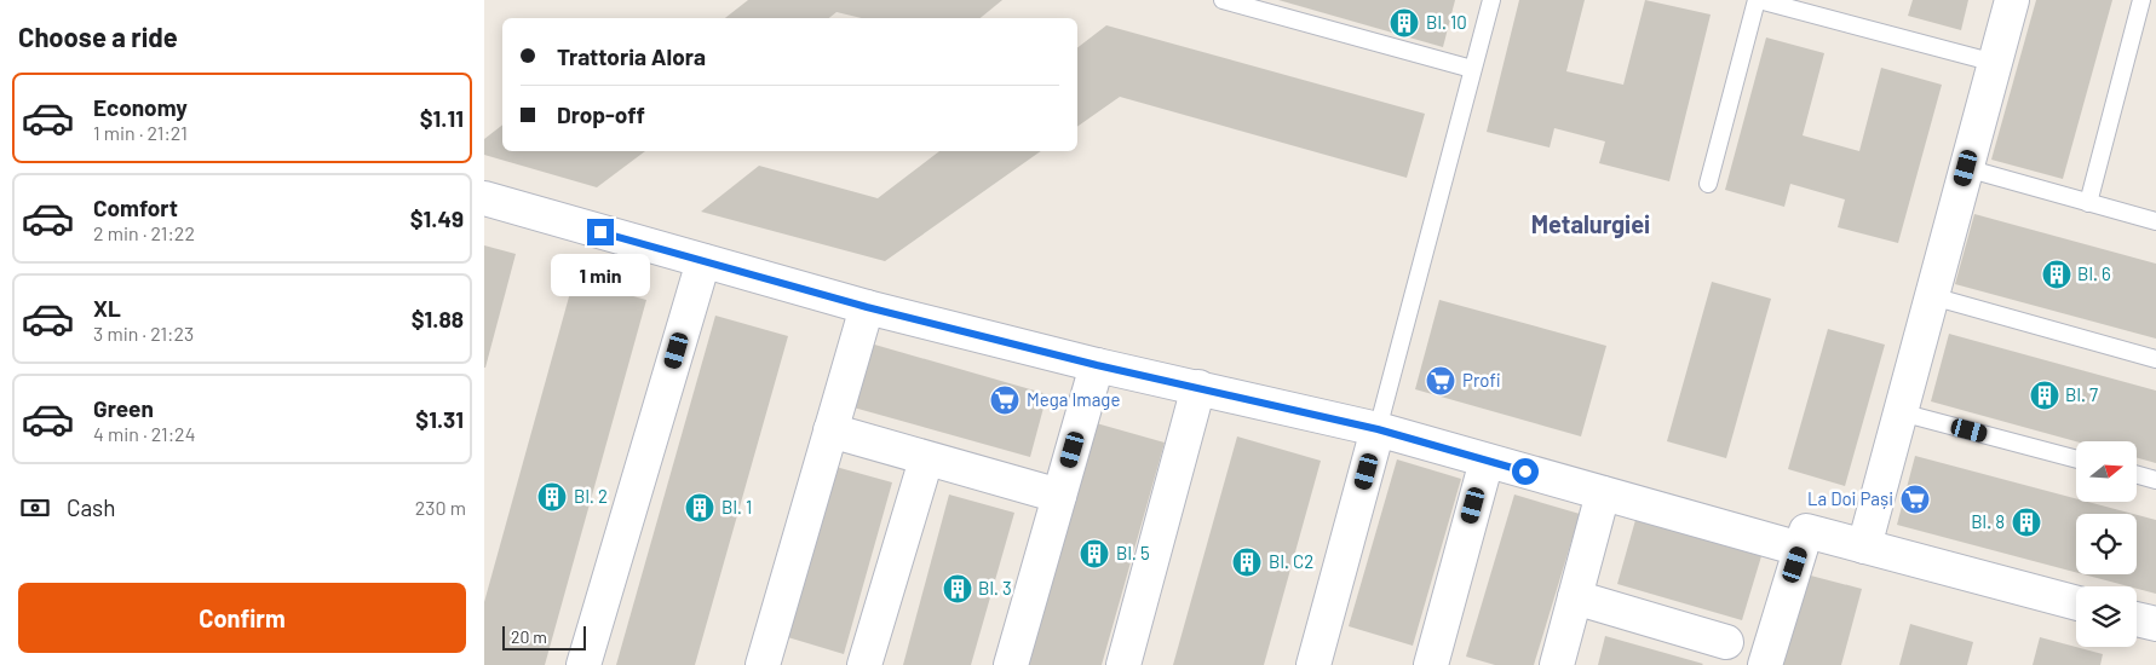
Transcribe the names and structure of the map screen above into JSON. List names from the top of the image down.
{
  "districts": ["Metalurgiei"],
  "places": {
    "building": [
      "Bl. 10",
      "Bl. 6",
      "Bl. 7",
      "Bl. 2",
      "Bl. 1",
      "Bl. 8",
      "Bl. 5",
      "Bl. C2",
      "Bl. 3"
    ],
    "supermarket": ["Profi", "Mega Image", "La Doi Pași"]
  },
  "scale_bar": "20 m",
  "north": "right",
  "page": {
    "heading": "Choose a ride",
    "banner": ["Trattoria Alora", "Drop-off"],
    "list": [
      {
        "name": "Economy",
        "note": "1 min · 21:21",
        "value": "$1.11"
      },
      {
        "name": "Comfort",
        "note": "2 min · 21:22",
        "value": "$1.49"
      },
      {
        "name": "XL",
        "note": "3 min · 21:23",
        "value": "$1.88"
      },
      {
        "name": "Green",
        "note": "4 min · 21:24",
        "value": "$1.31"
      }
    ],
    "bubble": "1 min",
    "pay": ["Cash", "230 m"],
    "buttons": "Confirm",
    "scale": "20 m"
  }
}
